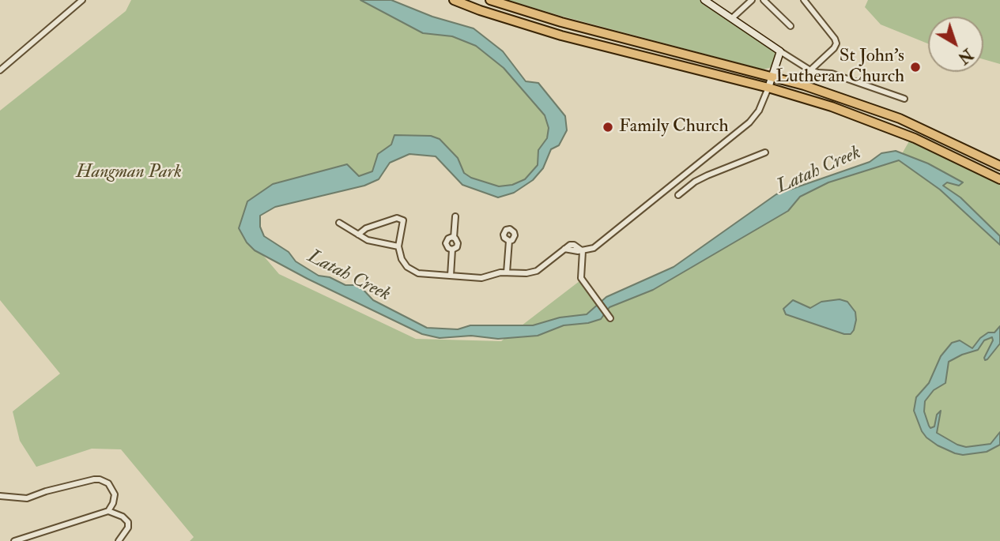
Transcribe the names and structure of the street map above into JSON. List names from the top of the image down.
{
  "water": ["Latah Creek"],
  "parks": ["Hangman Park"],
  "places": ["St John's Lutheran Church", "Family Church"],
  "north": "bottom right"
}
